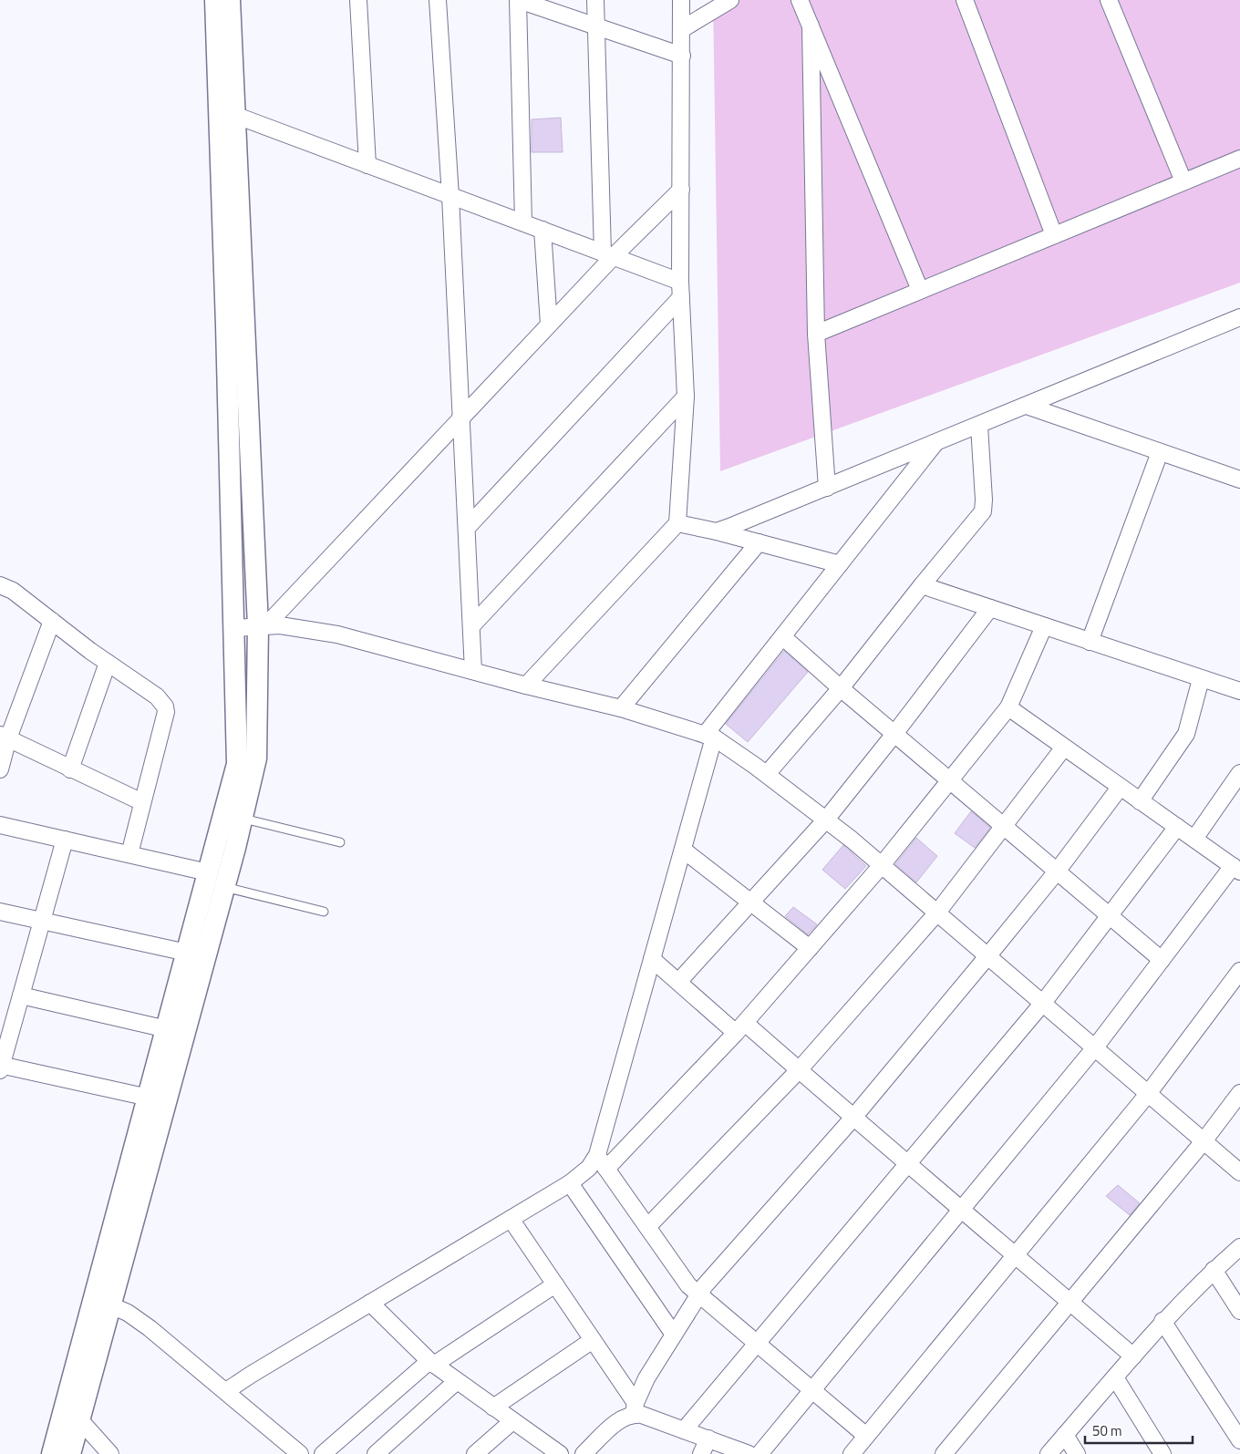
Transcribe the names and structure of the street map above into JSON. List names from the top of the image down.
{
  "scale_bar": "50 m"
}
